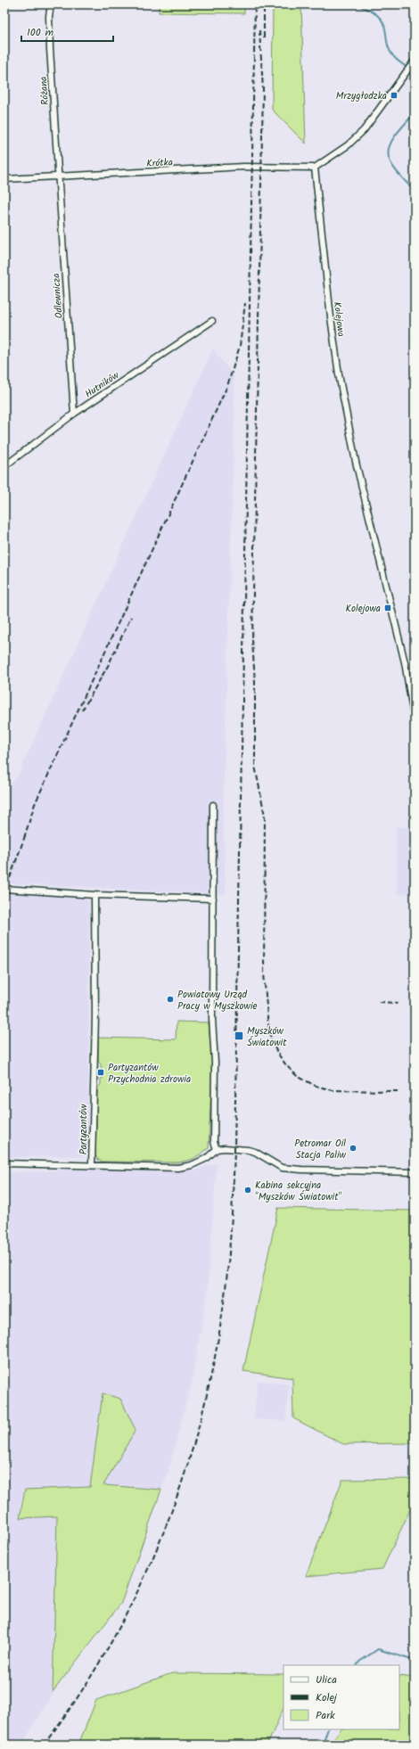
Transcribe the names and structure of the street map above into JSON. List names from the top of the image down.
{
  "streets": {
    "street": [
      "Różana",
      "Krótka",
      "Odlewnicza",
      "Kolejowa",
      "Hutników",
      "Partyzantów"
    ]
  },
  "crossings": [
    ["Różana", "Krótka"],
    ["Różana", "Odlewnicza"],
    ["Krótka", "Odlewnicza"],
    ["Krótka", "Kolejowa"],
    ["Odlewnicza", "Hutników"]
  ],
  "places": {
    "transit": [
      "Mrzygłodzka",
      "Kolejowa",
      "Myszków Światowit",
      "Partyzantów Przychodnia zdrowia"
    ],
    "other": ["Powiatowy Urząd Pracy w Myszkowie", "Petromar Oil Stacja Paliw", "Kabina sekcyjna \"Myszków Światowit\""]
  },
  "legend": ["Ulica", "Kolej", "Park"],
  "scale_bar": "100 m"
}
